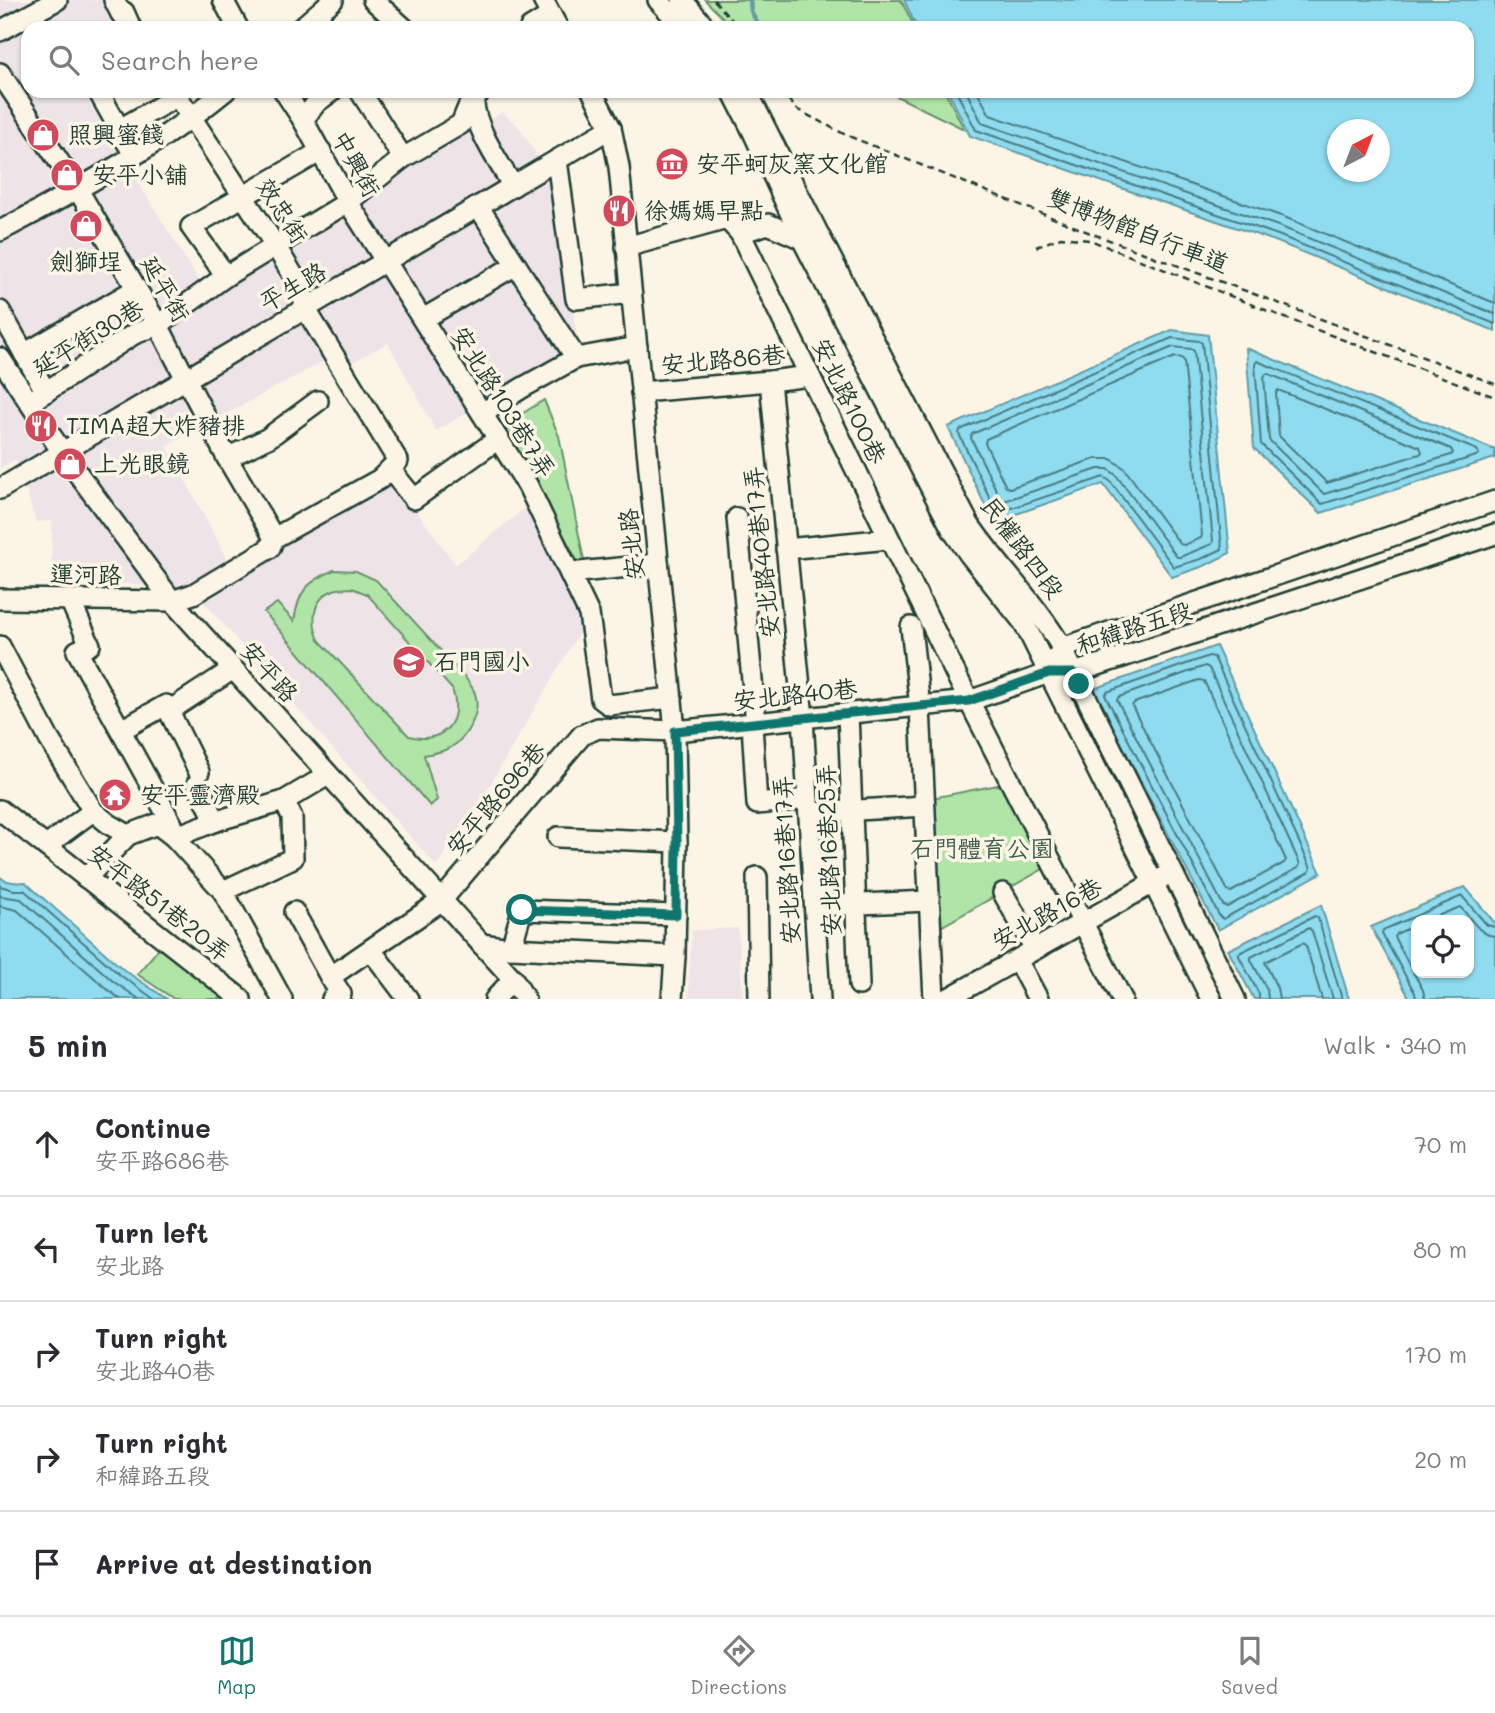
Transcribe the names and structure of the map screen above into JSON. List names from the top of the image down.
{
  "streets": {
    "street": [
      "中興街",
      "效忠街",
      "平生路",
      "延平街",
      "延平街30巷",
      "安北路86巷",
      "安北路100巷",
      "安北路103巷7弄",
      "安北路",
      "民權路四段",
      "安北路40巷17弄",
      "運河路",
      "和緯路五段",
      "安平路",
      "安北路40巷",
      "安平路696巷",
      "安北路16巷25弄",
      "安北路16巷17弄",
      "安平路51巷20弄",
      "安北路16巷"
    ],
    "path": ["雙博物館自行車道"]
  },
  "crossings": [
    ["中興街", "平生路"],
    ["中興街", "延平街30巷"],
    ["中興街", "安北路103巷7弄"],
    ["效忠街", "平生路"],
    ["效忠街", "延平街30巷"],
    ["效忠街", "安北路103巷7弄"],
    ["平生路", "延平街"],
    ["平生路", "安北路103巷7弄"],
    ["平生路", "安北路"],
    ["平生路", "安平路"],
    ["延平街", "延平街30巷"],
    ["延平街30巷", "安平路"],
    ["安北路86巷", "安北路100巷"],
    ["安北路86巷", "安北路"],
    ["安北路86巷", "安北路40巷17弄"],
    ["安北路100巷", "安北路40巷"],
    ["安北路100巷", "安北路16巷"],
    ["安北路103巷7弄", "安北路"],
    ["安北路", "安北路40巷"],
    ["民權路四段", "和緯路五段"],
    ["民權路四段", "安北路40巷"],
    ["民權路四段", "安北路16巷"],
    ["安北路40巷17弄", "安北路40巷"],
    ["安北路40巷17弄", "安北路16巷17弄"],
    ["運河路", "安平路"],
    ["和緯路五段", "安北路40巷"],
    ["安平路", "安平路696巷"],
    ["安北路40巷", "安平路696巷"],
    ["安北路40巷", "安北路16巷25弄"],
    ["安北路40巷", "安北路16巷17弄"]
  ],
  "parks": ["石門體育公園"],
  "places": {
    "shop": [
      "照興蜜餞",
      "安平小舖",
      "劍獅埕",
      "上光眼鏡"
    ],
    "museum": ["安平蚵灰窯文化館"],
    "restaurant": ["徐媽媽早點", "TIMA超大炸豬排"],
    "school or university": ["石門國小"],
    "temple": ["安平靈濟殿"]
  },
  "north": "top right",
  "page": {
    "search": "Search here",
    "heading": ["5 min", "Walk · 340 m"],
    "list": [
      ["Continue", "安平路686巷", "70 m"],
      ["Turn left", "安北路", "80 m"],
      ["Turn right", "安北路40巷", "170 m"],
      ["Turn right", "和緯路五段", "20 m"],
      "Arrive at destination"
    ],
    "nav": ["Map", "Directions", "Saved"]
  }
}
